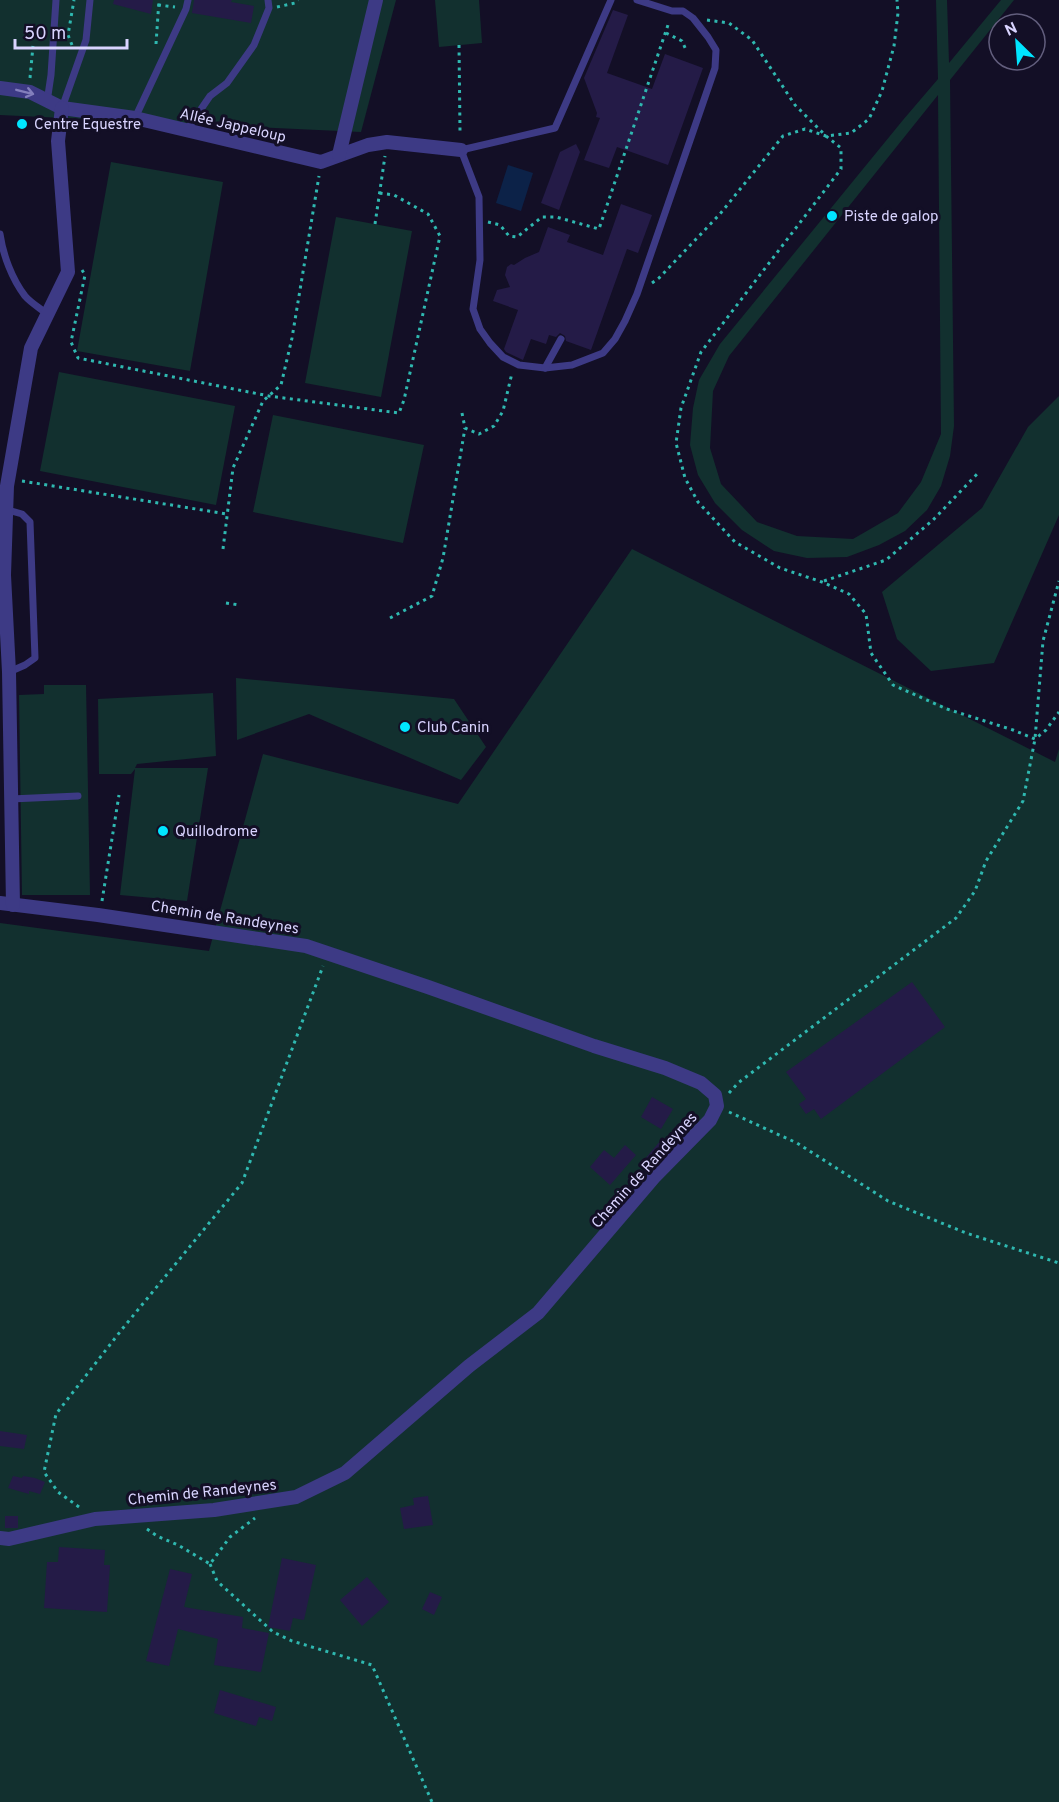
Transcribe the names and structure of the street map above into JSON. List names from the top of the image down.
{
  "streets": {
    "street": ["Allée Jappeloup", "Chemin de Randeynes"]
  },
  "places": [
    "Centre Equestre",
    "Piste de galop",
    "Club Canin",
    "Quillodrome"
  ],
  "scale_bar": "50 m",
  "north": "top left"
}
